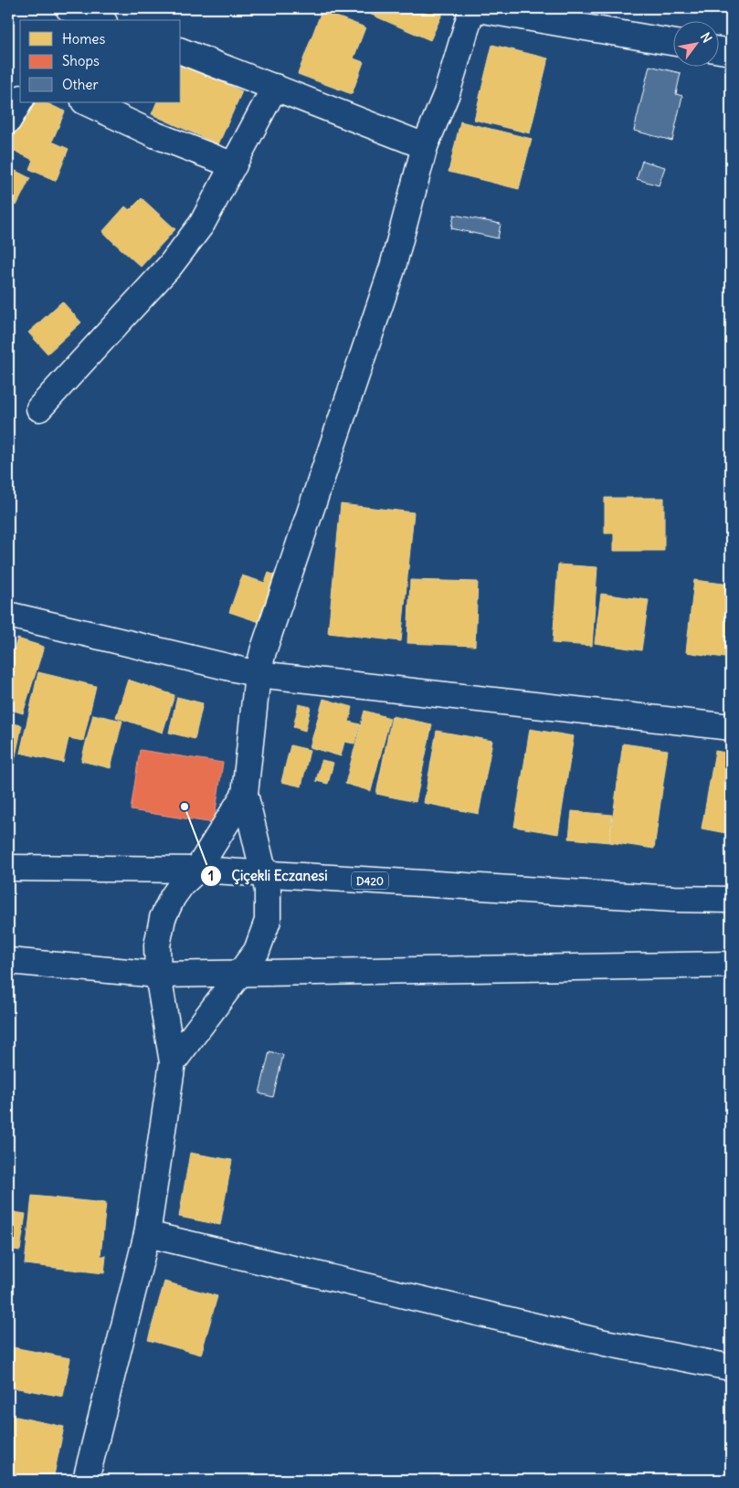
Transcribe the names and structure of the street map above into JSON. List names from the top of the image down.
{
  "streets": {
    "main road": ["D420"]
  },
  "places": ["Çiçekli Eczanesi"],
  "legend": ["Homes", "Shops", "Other"],
  "north": "top right"
}
